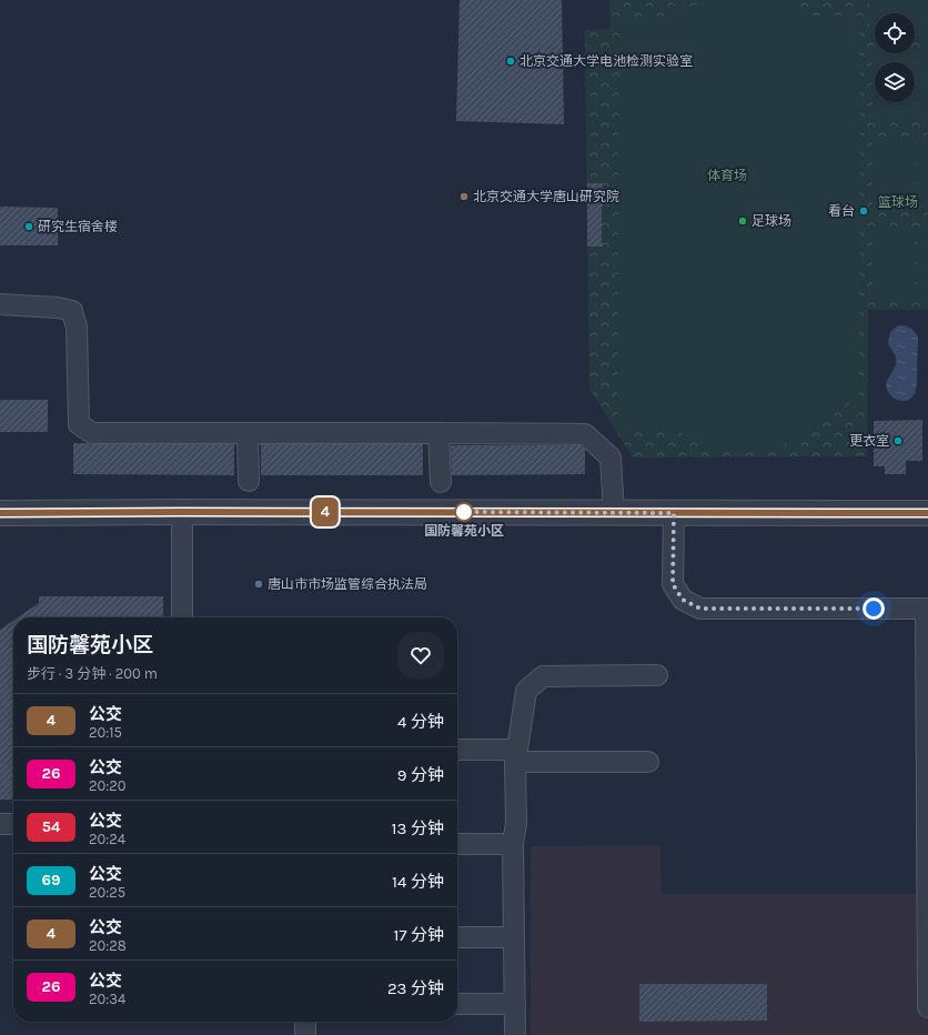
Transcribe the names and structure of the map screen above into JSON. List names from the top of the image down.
{
  "parks": ["体育场", "篮球场"],
  "places": [
    "北京交通大学电池检测实验室",
    "北京交通大学唐山研究院",
    "看台",
    "足球场",
    "研究生宿舍楼",
    "更衣室",
    "国防馨苑小区",
    "唐山市市场监管综合执法局"
  ],
  "lines": ["bus line 4"],
  "page": {
    "on_map": "4",
    "heading": ["国防馨苑小区", "步行 · 3 分钟 · 200 m"],
    "list": [
      {
        "mark": "4",
        "name": "公交",
        "note": "20:15",
        "value": "4 分钟"
      },
      {
        "mark": "26",
        "name": "公交",
        "note": "20:20",
        "value": "9 分钟"
      },
      {
        "mark": "54",
        "name": "公交",
        "note": "20:24",
        "value": "13 分钟"
      },
      {
        "mark": "69",
        "name": "公交",
        "note": "20:25",
        "value": "14 分钟"
      },
      {
        "mark": "4",
        "name": "公交",
        "note": "20:28",
        "value": "17 分钟"
      },
      {
        "mark": "26",
        "name": "公交",
        "note": "20:34",
        "value": "23 分钟"
      }
    ]
  }
}
